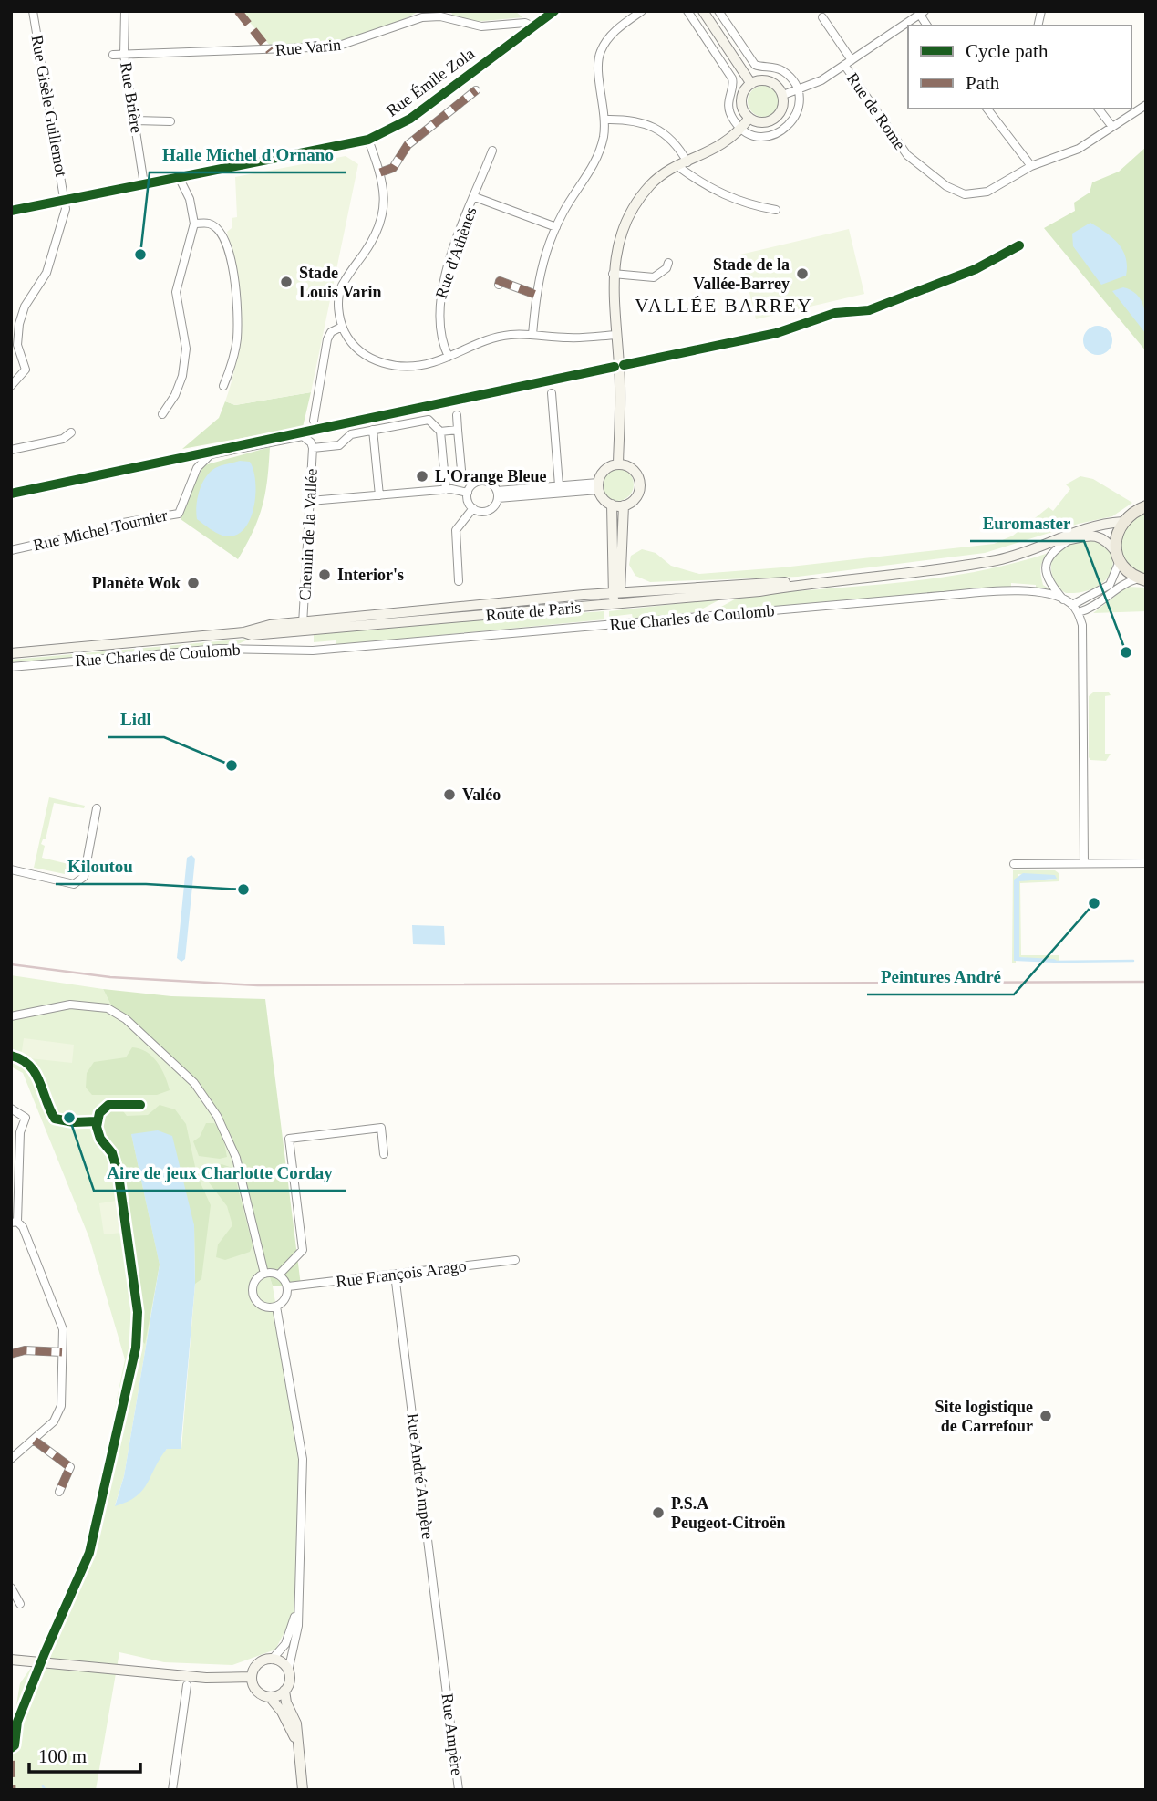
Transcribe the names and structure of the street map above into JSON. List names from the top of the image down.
{
  "streets": {
    "main road": ["Rue Émile Zola", "Route de Paris"],
    "street": [
      "Rue Varin",
      "Rue Brière",
      "Rue Gisèle Guillemot",
      "Rue de Rome",
      "Rue d'Athènes",
      "Rue Michel Tournier",
      "Chemin de la Vallée",
      "Rue Charles de Coulomb",
      "Rue François Arago",
      "Rue André Ampère",
      "Rue Ampère"
    ]
  },
  "crossings": [
    ["Rue Varin", "Rue Émile Zola"],
    ["Rue Varin", "Rue Brière"],
    ["Rue Émile Zola", "Rue Brière"],
    ["Rue Émile Zola", "Rue Gisèle Guillemot"],
    ["Rue Michel Tournier", "Chemin de la Vallée"],
    ["Chemin de la Vallée", "Route de Paris"],
    ["Route de Paris", "Rue Charles de Coulomb"],
    ["Rue François Arago", "Rue André Ampère"],
    ["Rue André Ampère", "Rue Ampère"]
  ],
  "districts": ["VALLÉE BARREY"],
  "places": [
    "Halle Michel d'Ornano",
    "Stade de la Vallée-Barrey",
    "Stade Louis Varin",
    "L'Orange Bleue",
    "Interior's",
    "Planète Wok",
    "Euromaster",
    "Lidl",
    "Valéo",
    "Kiloutou",
    "Peintures André",
    "Aire de jeux Charlotte Corday",
    "Site logistique de Carrefour",
    "P.S.A Peugeot-Citroën"
  ],
  "legend": ["Cycle path", "Path"],
  "scale_bar": "100 m"
}
